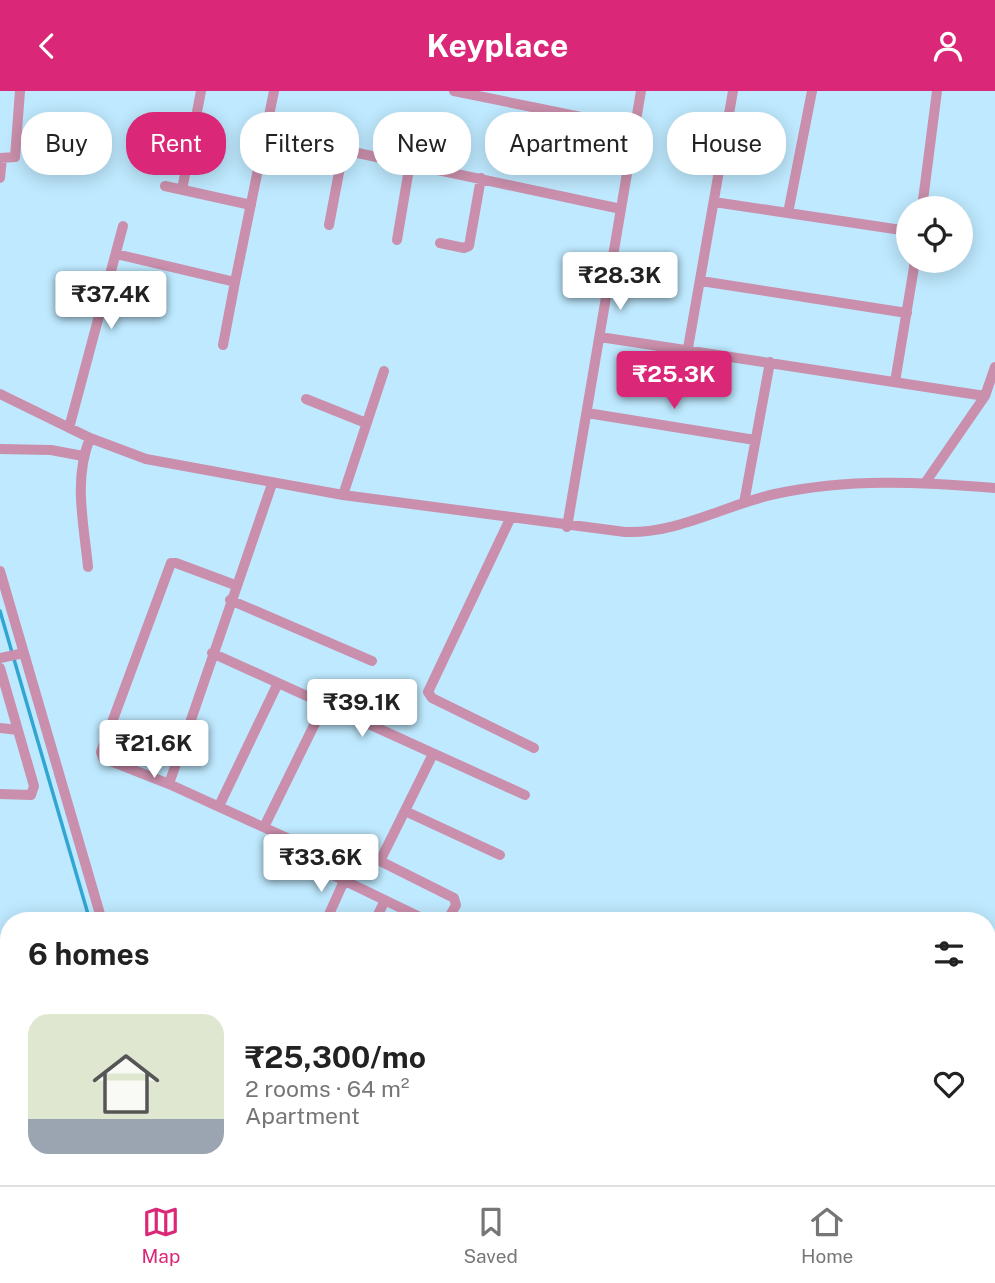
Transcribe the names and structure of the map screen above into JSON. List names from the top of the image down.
{
  "page": {
    "header": "Keyplace",
    "chip": [
      "Buy",
      "Rent",
      "Filters",
      "New",
      "Apartment",
      "House"
    ],
    "price": [
      "₹28.3K",
      "₹37.4K",
      "₹25.3K",
      "₹39.1K",
      "₹21.6K",
      "₹33.6K"
    ],
    "heading": "6 homes",
    "list": [
      {
        "name": "₹25,300/mo",
        "note": "2 rooms · 64 m² · Apartment"
      }
    ],
    "tabs": ["Map", "Saved", "Home"]
  }
}
